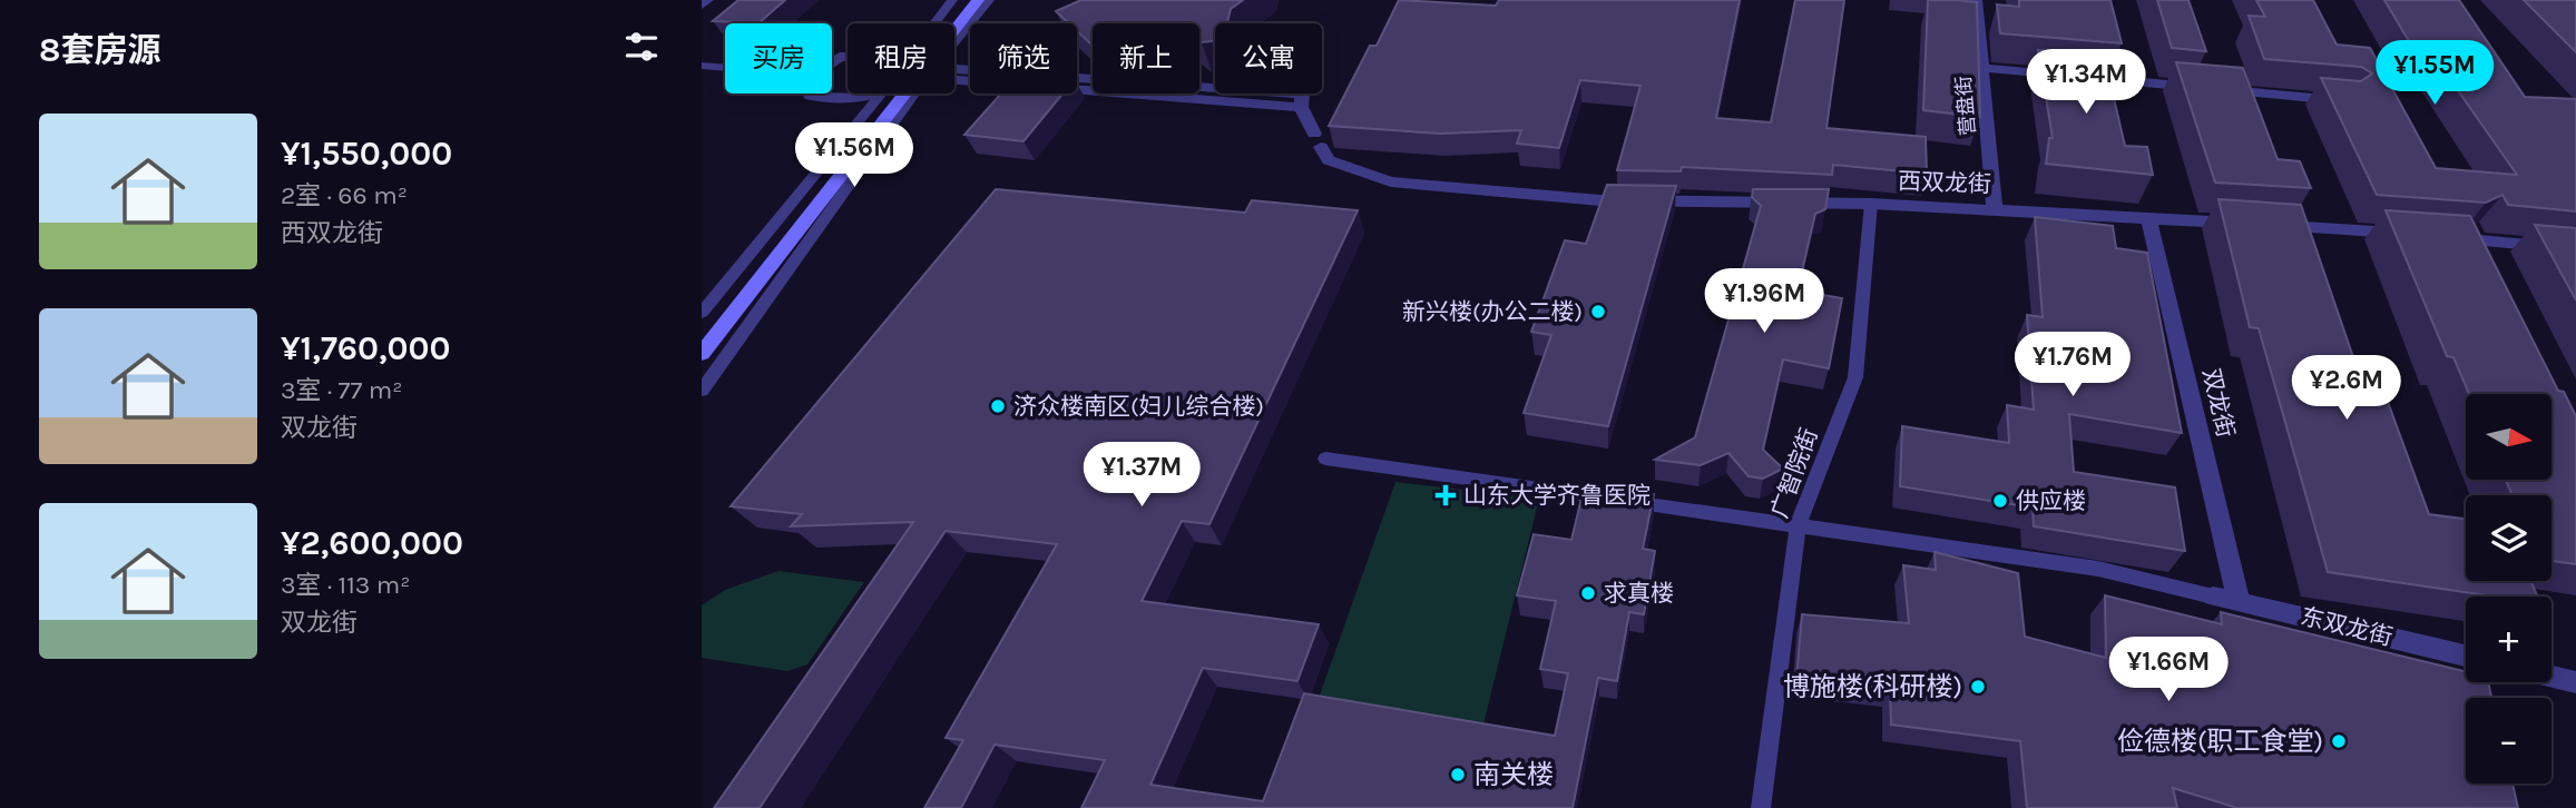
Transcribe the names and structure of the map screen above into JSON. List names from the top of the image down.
{
  "streets": {
    "street": [
      "营盘街",
      "西双龙街",
      "双龙街",
      "东双龙街"
    ],
    "lane": ["广智院街"]
  },
  "crossings": [
    ["营盘街", "西双龙街"],
    ["西双龙街", "双龙街"],
    ["西双龙街", "广智院街"],
    ["双龙街", "东双龙街"]
  ],
  "places": {
    "other": [
      "新兴楼(办公二楼)",
      "济众楼南区(妇儿综合楼)",
      "供应楼",
      "求真楼",
      "博施楼(科研楼)",
      "俭德楼(职工食堂)",
      "南关楼"
    ],
    "health": ["山东大学齐鲁医院"]
  },
  "north": "right",
  "page": {
    "heading": "8套房源",
    "chip": [
      "买房",
      "租房",
      "筛选",
      "新上",
      "公寓"
    ],
    "price": [
      "¥1.55M",
      "¥1.34M",
      "¥1.56M",
      "¥1.96M",
      "¥1.76M",
      "¥2.6M",
      "¥1.37M",
      "¥1.66M"
    ],
    "list": [
      {
        "name": "¥1,550,000",
        "note": "2室 · 66 m² · 西双龙街"
      },
      {
        "name": "¥1,760,000",
        "note": "3室 · 77 m² · 双龙街"
      },
      {
        "name": "¥2,600,000",
        "note": "3室 · 113 m² · 双龙街"
      }
    ],
    "map_buttons": ["+", "−"]
  }
}
